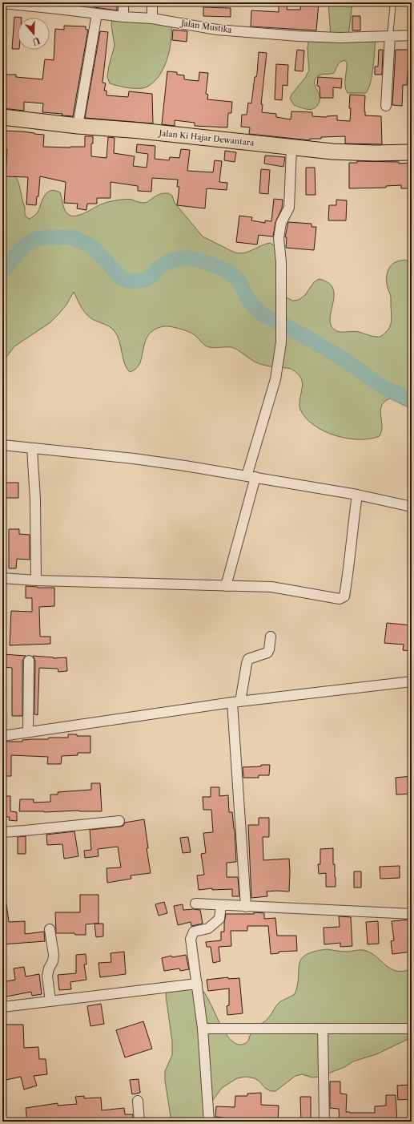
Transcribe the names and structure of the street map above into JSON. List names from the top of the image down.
{
  "streets": {
    "main road": ["Jalan Ki Hajar Dewantara"],
    "street": ["Jalan Mustika"]
  },
  "north": "bottom"
}
